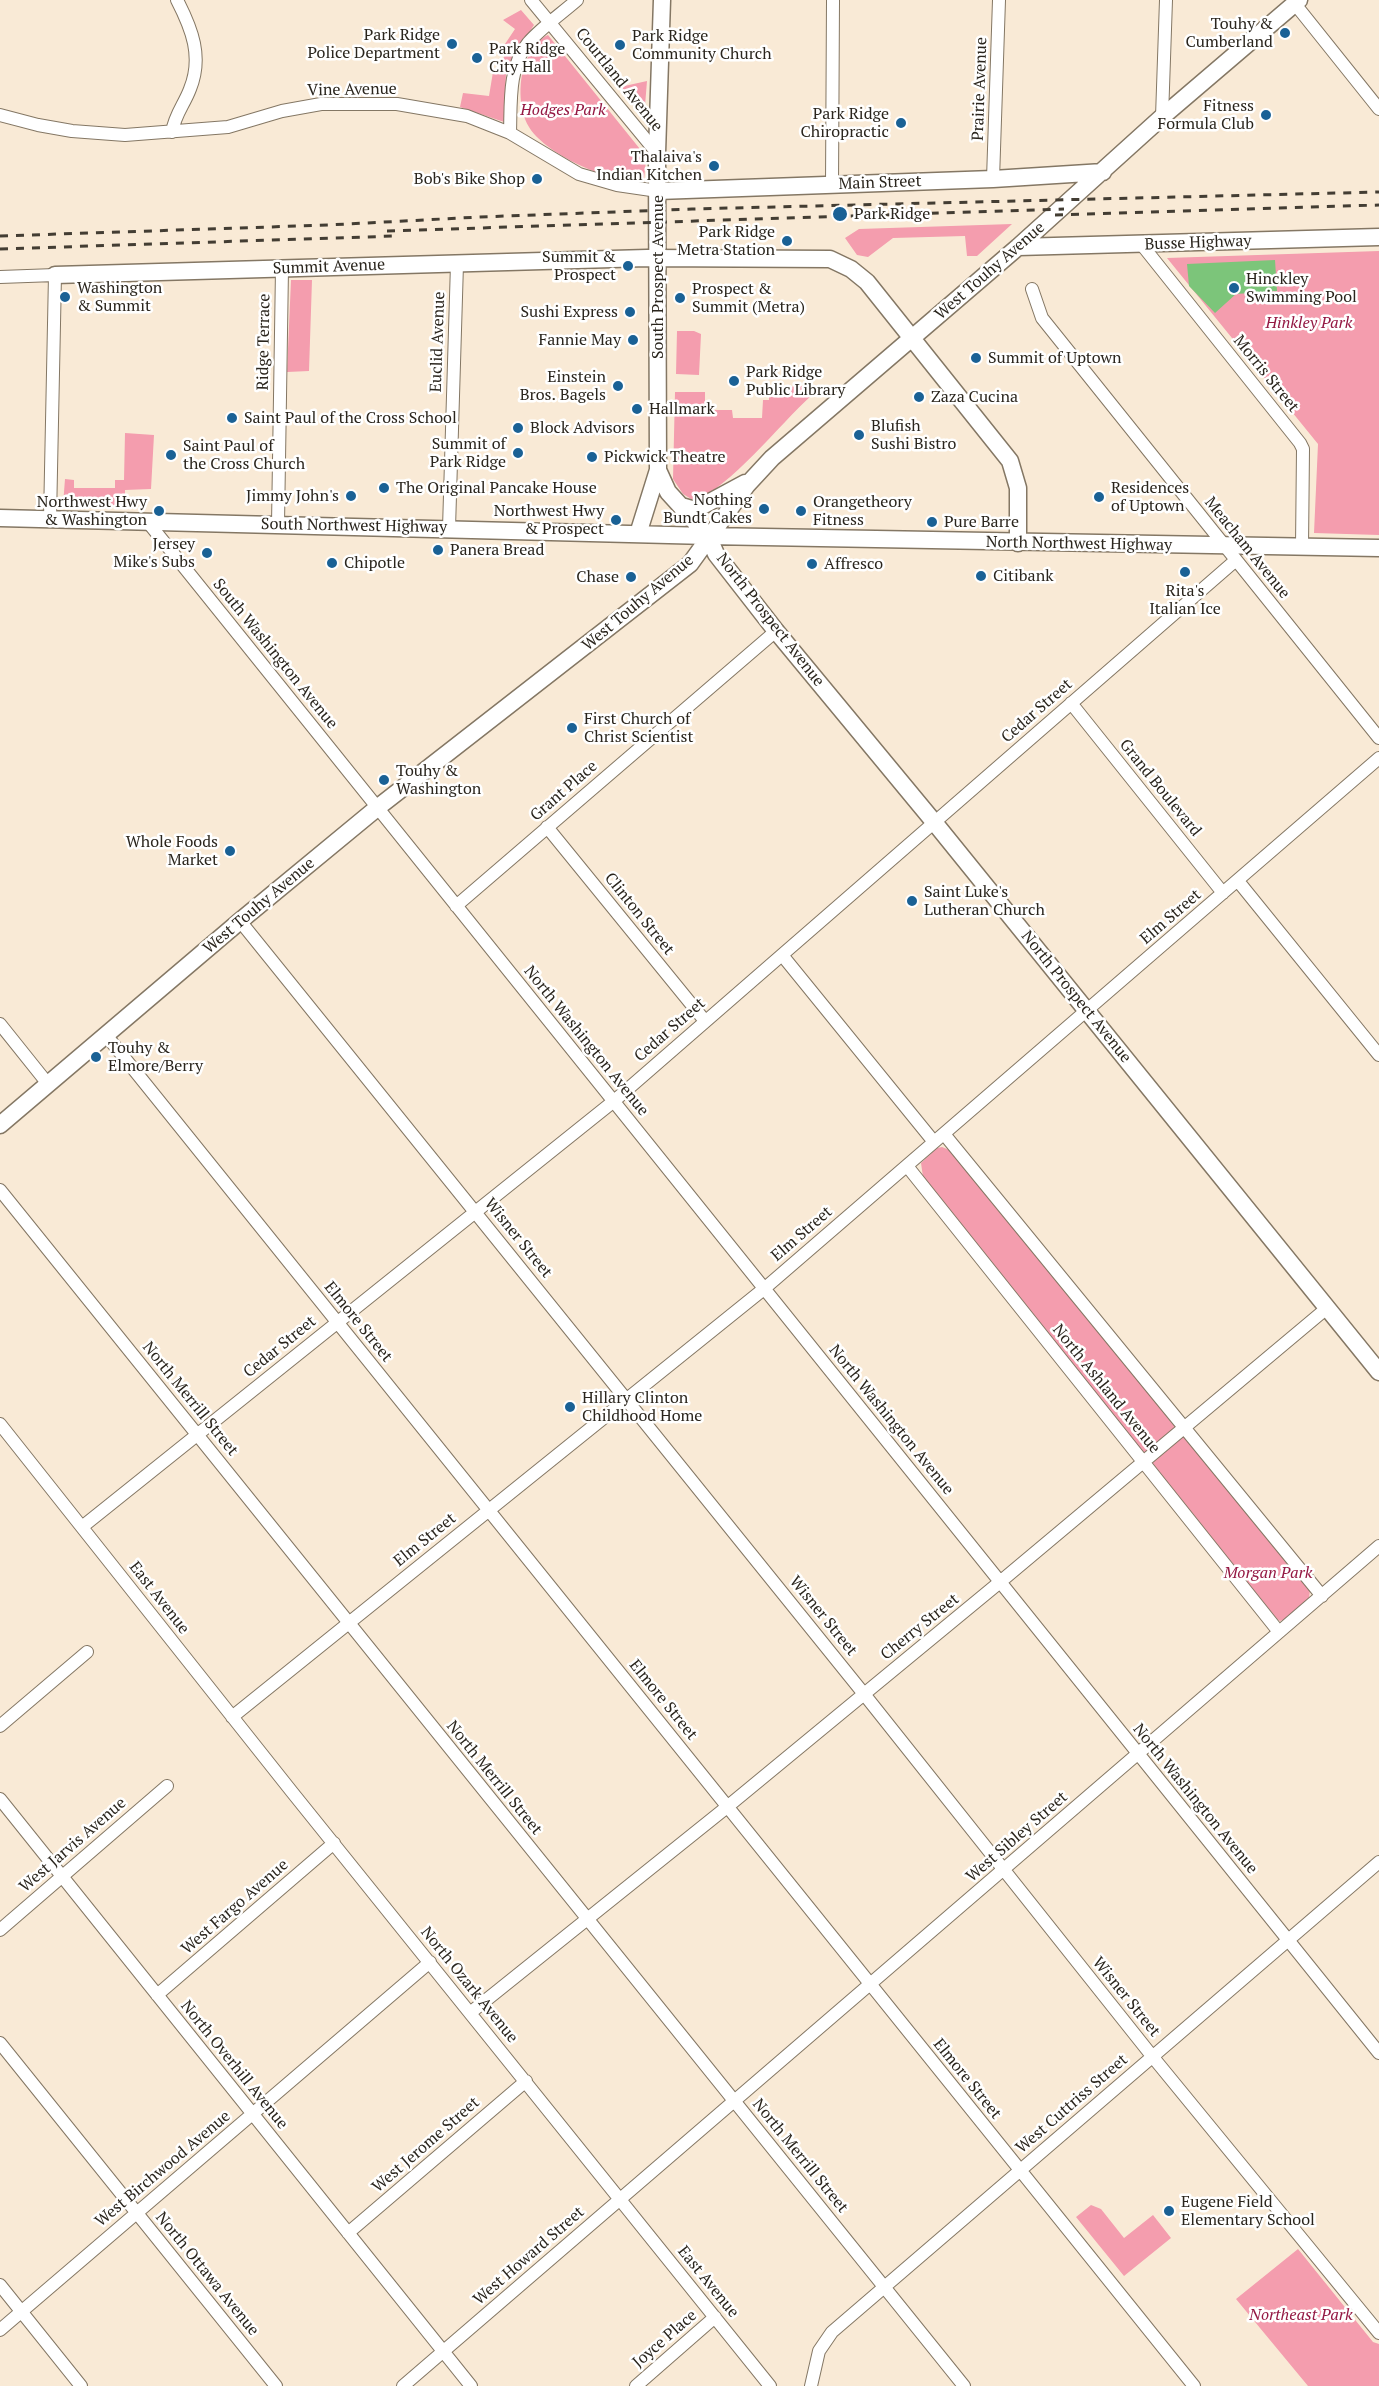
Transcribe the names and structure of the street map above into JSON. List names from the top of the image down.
{
  "streets": {
    "main road": [
      "Main Street",
      "Busse Highway",
      "Summit Avenue",
      "West Touhy Avenue",
      "South Prospect Avenue",
      "South Northwest Highway",
      "North Northwest Highway",
      "North Prospect Avenue"
    ],
    "street": [
      "Courtland Avenue",
      "Prairie Avenue",
      "Vine Avenue",
      "Ridge Terrace",
      "Euclid Avenue",
      "Morris Street",
      "Meacham Avenue",
      "South Washington Avenue",
      "Cedar Street",
      "Grand Boulevard",
      "Grant Place",
      "Clinton Street",
      "Elm Street",
      "North Washington Avenue",
      "Wisner Street",
      "Elmore Street",
      "North Ashland Avenue",
      "North Merrill Street",
      "East Avenue",
      "Cherry Street",
      "West Sibley Street",
      "West Jarvis Avenue",
      "West Fargo Avenue",
      "North Ozark Avenue",
      "North Overhill Avenue",
      "West Cuttriss Street",
      "West Jerome Street",
      "West Birchwood Avenue",
      "West Howard Street",
      "North Ottawa Avenue",
      "Joyce Place"
    ]
  },
  "crossings": [
    ["Courtland Avenue", "South Prospect Avenue"],
    ["Prairie Avenue", "Main Street"],
    ["Vine Avenue", "Main Street"],
    ["Vine Avenue", "South Prospect Avenue"],
    ["Main Street", "West Touhy Avenue"],
    ["Main Street", "South Prospect Avenue"],
    ["Busse Highway", "West Touhy Avenue"],
    ["Busse Highway", "Morris Street"],
    ["Summit Avenue", "West Touhy Avenue"],
    ["Summit Avenue", "South Prospect Avenue"],
    ["Summit Avenue", "Ridge Terrace"],
    ["Summit Avenue", "Euclid Avenue"],
    ["Summit Avenue", "North Northwest Highway"],
    ["West Touhy Avenue", "South Northwest Highway"],
    ["West Touhy Avenue", "North Northwest Highway"],
    ["West Touhy Avenue", "North Prospect Avenue"],
    ["West Touhy Avenue", "South Washington Avenue"],
    ["West Touhy Avenue", "North Washington Avenue"],
    ["West Touhy Avenue", "Wisner Street"],
    ["West Touhy Avenue", "Elmore Street"],
    ["Ridge Terrace", "South Northwest Highway"],
    ["Euclid Avenue", "South Northwest Highway"],
    ["Morris Street", "North Northwest Highway"],
    ["South Northwest Highway", "North Northwest Highway"],
    ["South Northwest Highway", "North Prospect Avenue"],
    ["South Northwest Highway", "South Washington Avenue"],
    ["North Northwest Highway", "Meacham Avenue"],
    ["North Northwest Highway", "North Prospect Avenue"],
    ["Meacham Avenue", "Cedar Street"],
    ["North Prospect Avenue", "Cedar Street"],
    ["North Prospect Avenue", "Grant Place"],
    ["North Prospect Avenue", "Elm Street"],
    ["North Prospect Avenue", "Cherry Street"],
    ["South Washington Avenue", "North Washington Avenue"],
    ["Cedar Street", "Grand Boulevard"],
    ["Cedar Street", "Clinton Street"],
    ["Cedar Street", "North Washington Avenue"],
    ["Cedar Street", "Wisner Street"],
    ["Cedar Street", "Elmore Street"],
    ["Cedar Street", "North Merrill Street"],
    ["Cedar Street", "East Avenue"],
    ["Grand Boulevard", "Elm Street"],
    ["Grant Place", "Clinton Street"],
    ["Grant Place", "North Washington Avenue"],
    ["Elm Street", "North Washington Avenue"],
    ["Elm Street", "Wisner Street"],
    ["Elm Street", "Elmore Street"],
    ["Elm Street", "North Ashland Avenue"],
    ["Elm Street", "North Merrill Street"],
    ["Elm Street", "East Avenue"],
    ["North Washington Avenue", "Cherry Street"],
    ["North Washington Avenue", "West Sibley Street"],
    ["North Washington Avenue", "West Cuttriss Street"],
    ["Wisner Street", "Cherry Street"],
    ["Wisner Street", "West Sibley Street"],
    ["Wisner Street", "West Cuttriss Street"],
    ["Elmore Street", "Cherry Street"],
    ["Elmore Street", "West Sibley Street"],
    ["Elmore Street", "West Cuttriss Street"],
    ["North Ashland Avenue", "Cherry Street"],
    ["North Ashland Avenue", "West Sibley Street"],
    ["North Merrill Street", "Cherry Street"],
    ["North Merrill Street", "West Sibley Street"],
    ["North Merrill Street", "West Cuttriss Street"],
    ["East Avenue", "North Ozark Avenue"],
    ["East Avenue", "West Howard Street"],
    ["East Avenue", "Joyce Place"],
    ["Cherry Street", "North Ozark Avenue"],
    ["West Sibley Street", "West Howard Street"],
    ["West Jarvis Avenue", "North Overhill Avenue"],
    ["West Fargo Avenue", "North Ozark Avenue"],
    ["West Fargo Avenue", "North Overhill Avenue"],
    ["North Ozark Avenue", "West Jerome Street"],
    ["North Ozark Avenue", "West Birchwood Avenue"],
    ["North Ozark Avenue", "West Howard Street"],
    ["North Overhill Avenue", "West Jerome Street"],
    ["North Overhill Avenue", "West Birchwood Avenue"],
    ["North Overhill Avenue", "West Howard Street"],
    ["West Birchwood Avenue", "North Ottawa Avenue"]
  ],
  "parks": [
    "Hodges Park",
    "Hinkley Park",
    "Morgan Park",
    "Northeast Park"
  ],
  "places": [
    "Touhy & Cumberland",
    "Park Ridge Police Department",
    "Park Ridge Community Church",
    "Park Ridge City Hall",
    "Fitness Formula Club",
    "Park Ridge Chiropractic",
    "Thalaiva's Indian Kitchen",
    "Bob's Bike Shop",
    "Park Ridge",
    "Park Ridge Metra Station",
    "Summit & Prospect",
    "Hinckley Swimming Pool",
    "Washington & Summit",
    "Prospect & Summit (Metra)",
    "Sushi Express",
    "Fannie May",
    "Summit of Uptown",
    "Park Ridge Public Library",
    "Einstein Bros. Bagels",
    "Zaza Cucina",
    "Hallmark",
    "Saint Paul of the Cross School",
    "Block Advisors",
    "Blufish Sushi Bistro",
    "Summit of Park Ridge",
    "Saint Paul of the Cross Church",
    "Pickwick Theatre",
    "The Original Pancake House",
    "Jimmy John's",
    "Residences of Uptown",
    "Nothing Bundt Cakes",
    "Northwest Hwy & Washington",
    "Orangetheory Fitness",
    "Northwest Hwy & Prospect",
    "Pure Barre",
    "Panera Bread",
    "Jersey Mike's Subs",
    "Chipotle",
    "Affresco",
    "Rita's Italian Ice",
    "Citibank",
    "Chase",
    "First Church of Christ Scientist",
    "Touhy & Washington",
    "Whole Foods Market",
    "Saint Luke's Lutheran Church",
    "Touhy & Elmore/Berry",
    "Hillary Clinton Childhood Home",
    "Eugene Field Elementary School"
  ]
}
